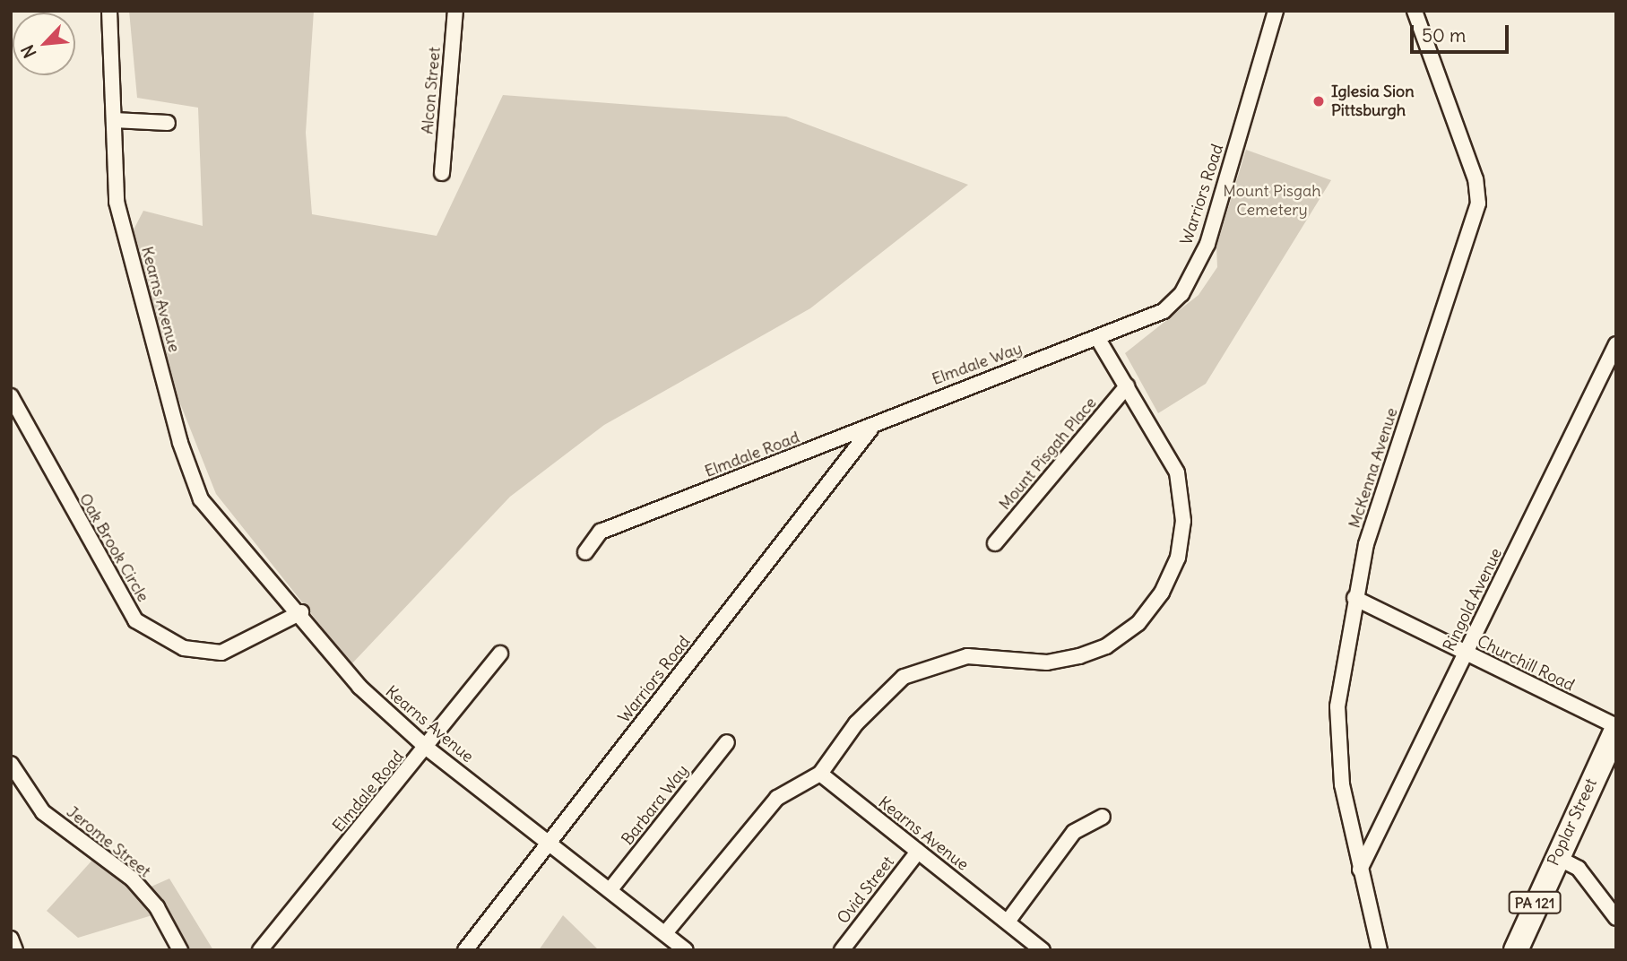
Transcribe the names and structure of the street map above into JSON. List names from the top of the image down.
{
  "streets": {
    "main road": ["Poplar Street", "PA 121"],
    "street": [
      "Alcon Street",
      "Warriors Road",
      "Kearns Avenue",
      "Elmdale Way",
      "Mount Pisgah Place",
      "Elmdale Road",
      "McKenna Avenue",
      "Oak Brook Circle",
      "Ringold Avenue",
      "Churchill Road",
      "Barbara Way",
      "Jerome Street",
      "Ovid Street"
    ]
  },
  "crossings": [
    ["Warriors Road", "Kearns Avenue"],
    ["Warriors Road", "Elmdale Way"],
    ["Warriors Road", "Elmdale Road"],
    ["Kearns Avenue", "Elmdale Road"],
    ["Kearns Avenue", "Oak Brook Circle"],
    ["Kearns Avenue", "Barbara Way"],
    ["Kearns Avenue", "Ovid Street"],
    ["Elmdale Way", "Elmdale Road"],
    ["McKenna Avenue", "Ringold Avenue"],
    ["McKenna Avenue", "Churchill Road"],
    ["Ringold Avenue", "Churchill Road"],
    ["Churchill Road", "Poplar Street"]
  ],
  "parks": ["Mount Pisgah Cemetery"],
  "places": ["Iglesia Sion Pittsburgh"],
  "scale_bar": "50 m",
  "north": "bottom left"
}
